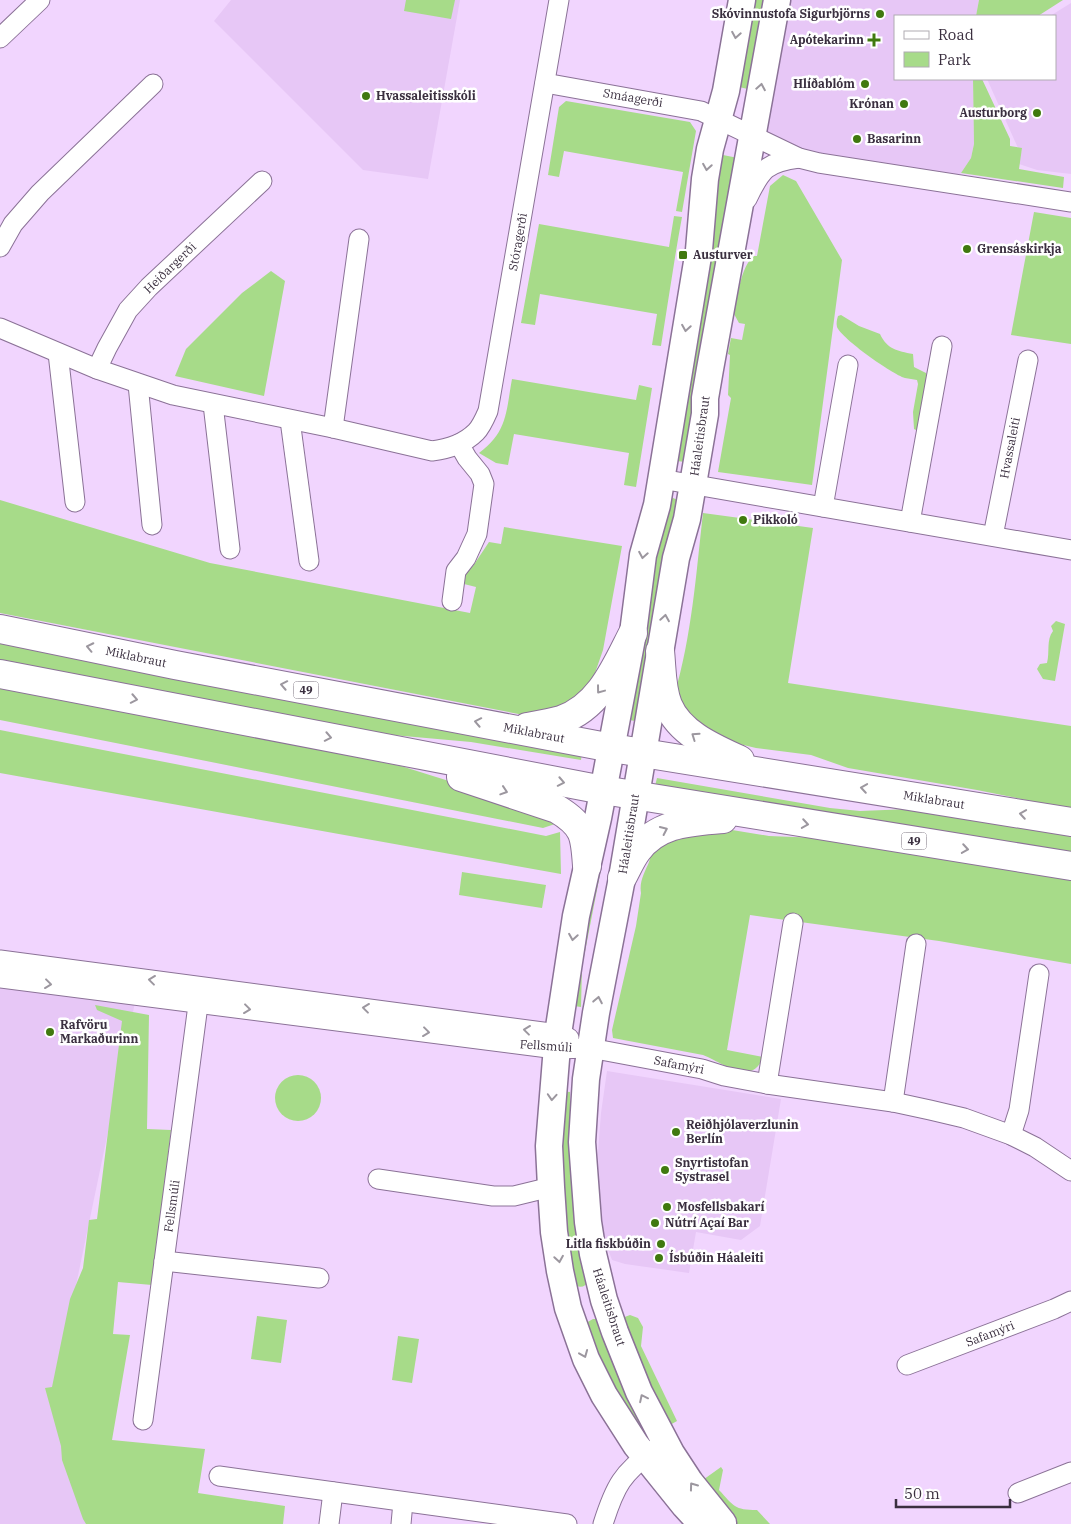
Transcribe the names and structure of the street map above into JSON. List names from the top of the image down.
{
  "streets": {
    "highway": ["Miklabraut", "49"],
    "main road": ["Háaleitisbraut"],
    "street": [
      "Smáagerði",
      "Stóragerði",
      "Heiðargerði",
      "Hvassaleiti",
      "Fellsmúli",
      "Safamýri"
    ]
  },
  "crossings": [
    ["Smáagerði", "Stóragerði"],
    ["Smáagerði", "Háaleitisbraut"],
    ["Háaleitisbraut", "Miklabraut"],
    ["Háaleitisbraut", "49"],
    ["Háaleitisbraut", "Fellsmúli"],
    ["Háaleitisbraut", "Safamýri"],
    ["Fellsmúli", "Safamýri"]
  ],
  "places": {
    "other": [
      "Skóvinnustofa Sigurbjörns",
      "Hlíðablóm",
      "Hvassaleitisskóli",
      "Krónan",
      "Austurborg",
      "Basarinn",
      "Grensáskirkja",
      "Pikkoló",
      "Rafvöru Markaðurinn",
      "Reiðhjólaverzlunin Berlín",
      "Snyrtistofan Systrasel",
      "Mosfellsbakarí",
      "Nútrí Açaí Bar",
      "Litla fiskbúðin",
      "Ísbúðin Háaleiti"
    ],
    "health": ["Apótekarinn"],
    "transit": ["Austurver"]
  },
  "legend": ["Road", "Park"],
  "scale_bar": "50 m"
}
